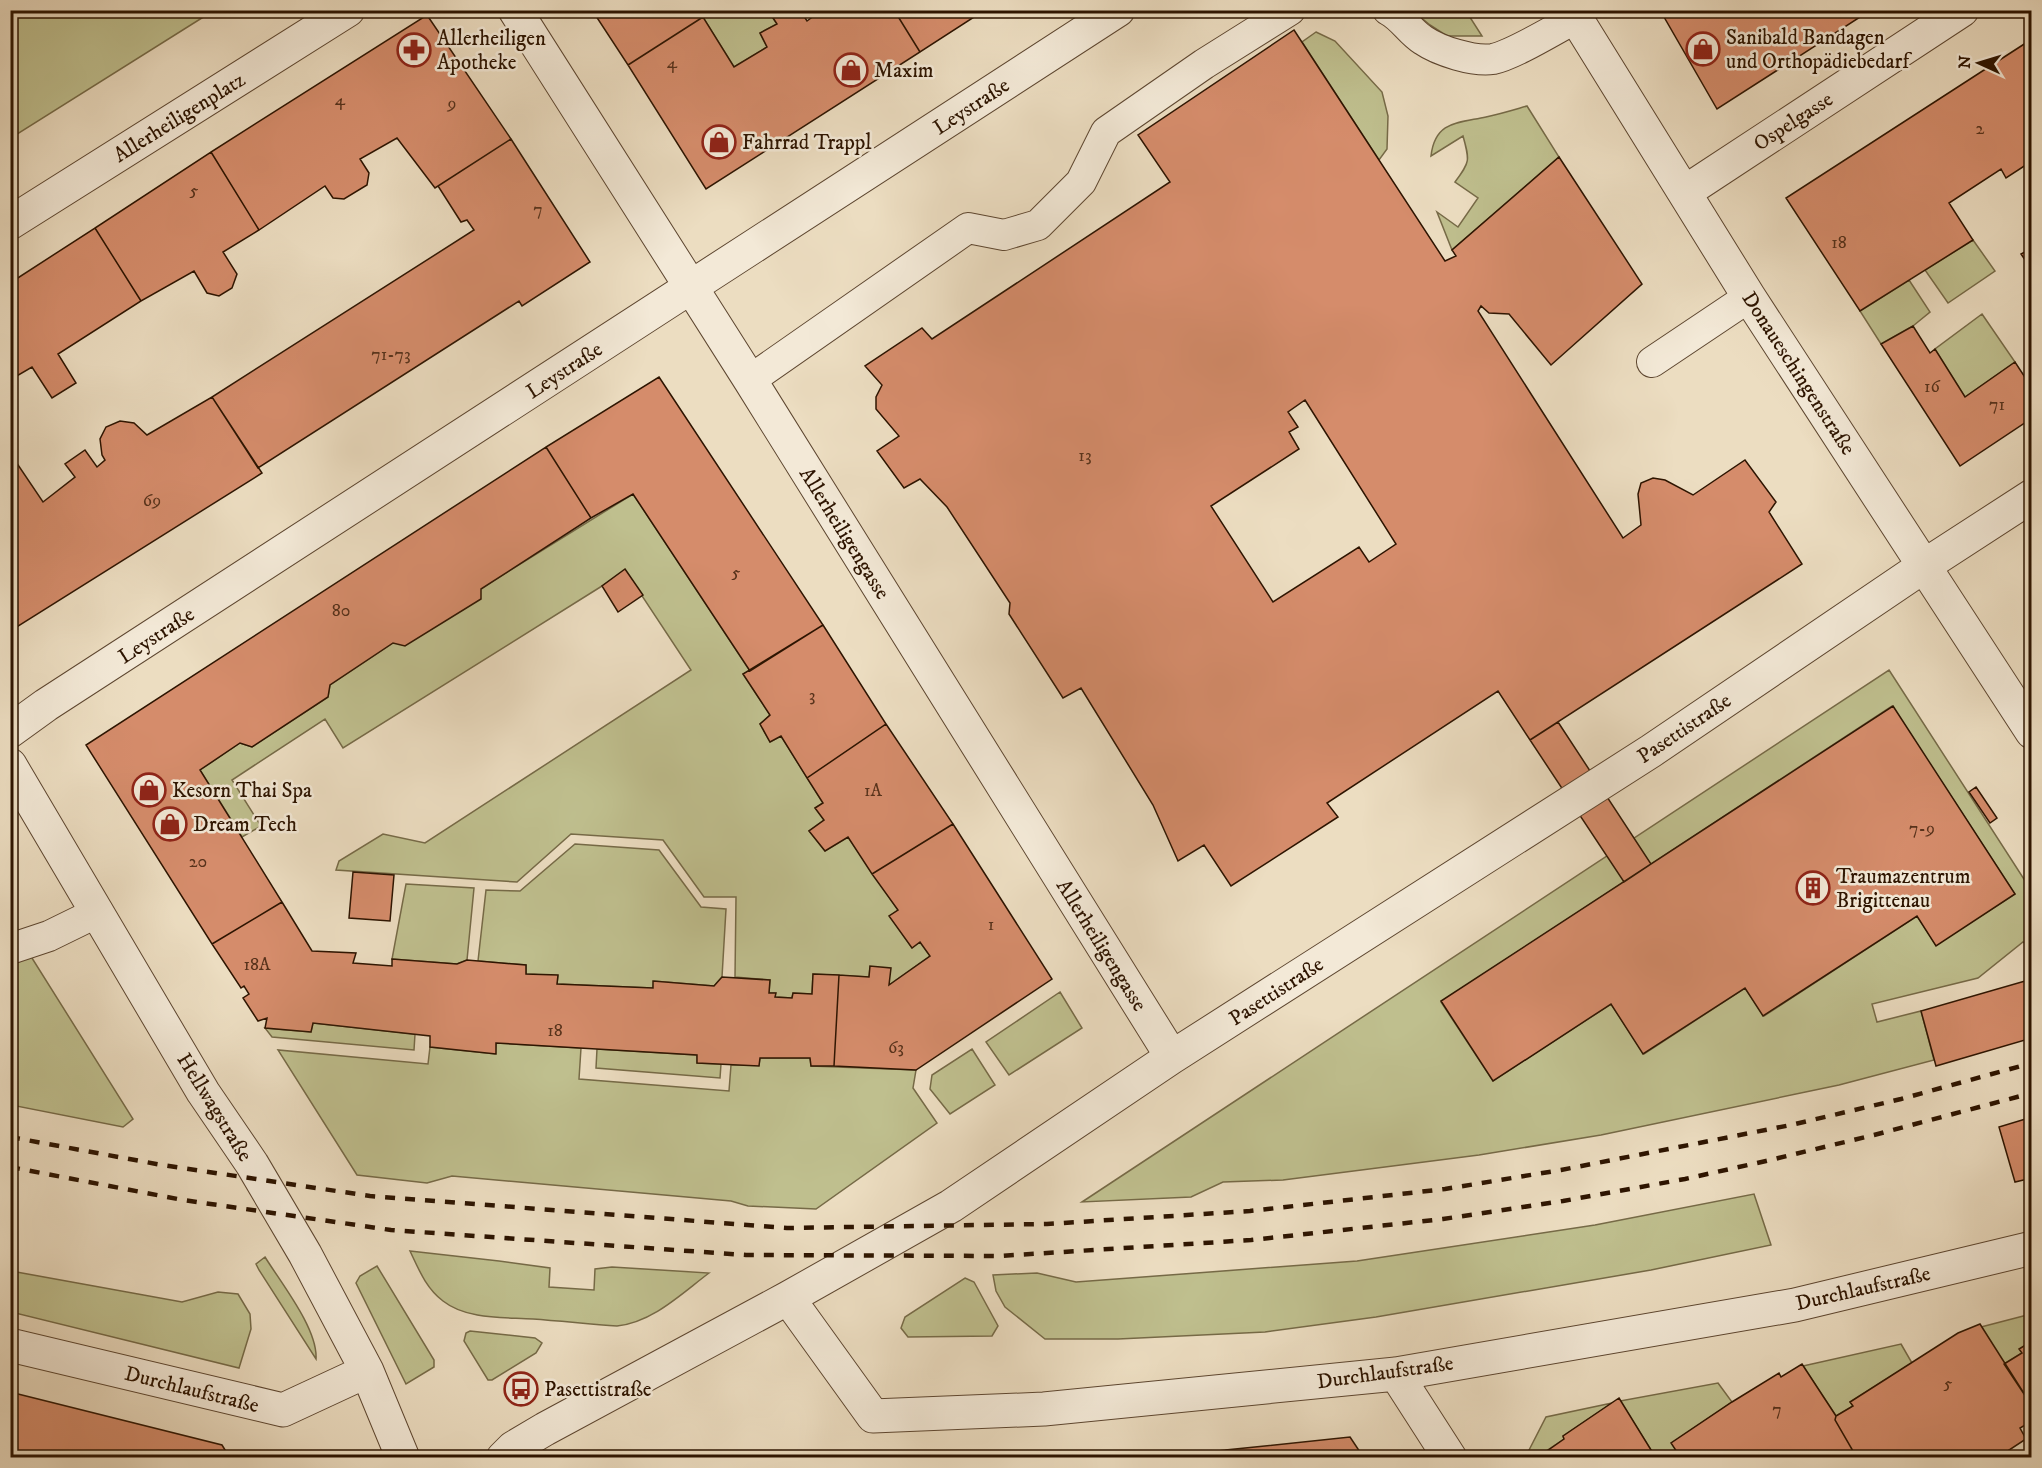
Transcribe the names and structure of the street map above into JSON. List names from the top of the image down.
{
  "streets": {
    "street": [
      "Leystraße",
      "Allerheiligenplatz",
      "Ospelgasse",
      "Donaueschingenstraße",
      "Allerheiligengasse",
      "Pasettistraße",
      "Hellwagstraße",
      "Durchlaufstraße"
    ]
  },
  "crossings": [
    ["Leystraße", "Allerheiligengasse"],
    ["Ospelgasse", "Donaueschingenstraße"],
    ["Donaueschingenstraße", "Pasettistraße"],
    ["Allerheiligengasse", "Pasettistraße"],
    ["Pasettistraße", "Durchlaufstraße"],
    ["Hellwagstraße", "Durchlaufstraße"]
  ],
  "places": {
    "shop": [
      "Sanibald Bandagen und Orthopädiebedarf",
      "Maxim",
      "Fahrrad Trappl",
      "Kesorn Thai Spa",
      "Dream Tech"
    ],
    "pharmacy": ["Allerheiligen Apotheke"],
    "building": ["Traumazentrum Brigittenau"],
    "bus stop": ["Pasettistraße"]
  },
  "house_numbers": [
    "4",
    "4",
    "9",
    "2",
    "5",
    "7",
    "18",
    "71-73",
    "16",
    "71",
    "13",
    "69",
    "5",
    "80",
    "3",
    "1A",
    "7-9",
    "20",
    "1",
    "18A",
    "18",
    "63",
    "5",
    "7"
  ],
  "north": "left"
}
